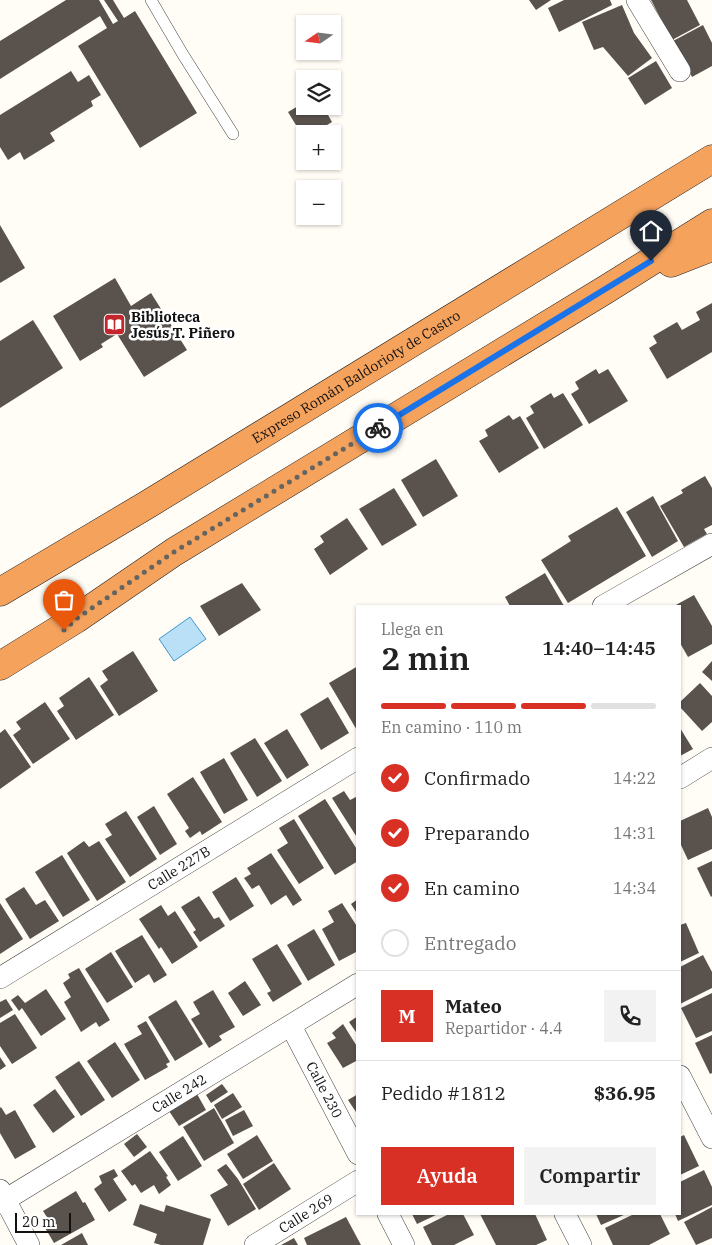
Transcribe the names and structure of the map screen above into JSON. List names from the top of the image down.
{
  "streets": {
    "highway": ["Expreso Román Baldorioty de Castro"],
    "street": [
      "Calle 227B",
      "Calle 230",
      "Calle 242",
      "Calle 269"
    ]
  },
  "crossings": [
    ["Calle 230", "Calle 242"]
  ],
  "places": {
    "library": ["Biblioteca Jesús T. Piñero"]
  },
  "scale_bar": "20 m",
  "north": "left",
  "page": {
    "map_buttons": ["+", "−"],
    "heading": ["2 min", "Llega en", "14:40–14:45"],
    "panel": [
      "Mateo",
      "Repartidor · 4.4",
      "Pedido #1812",
      "$36.95"
    ],
    "bar": "En camino · 110 m",
    "list": [
      ["Confirmado", "14:22"],
      ["Preparando", "14:31"],
      ["En camino", "14:34"],
      "Entregado"
    ],
    "round": "M",
    "buttons": ["Ayuda", "Compartir"],
    "scale": "20 m"
  }
}
